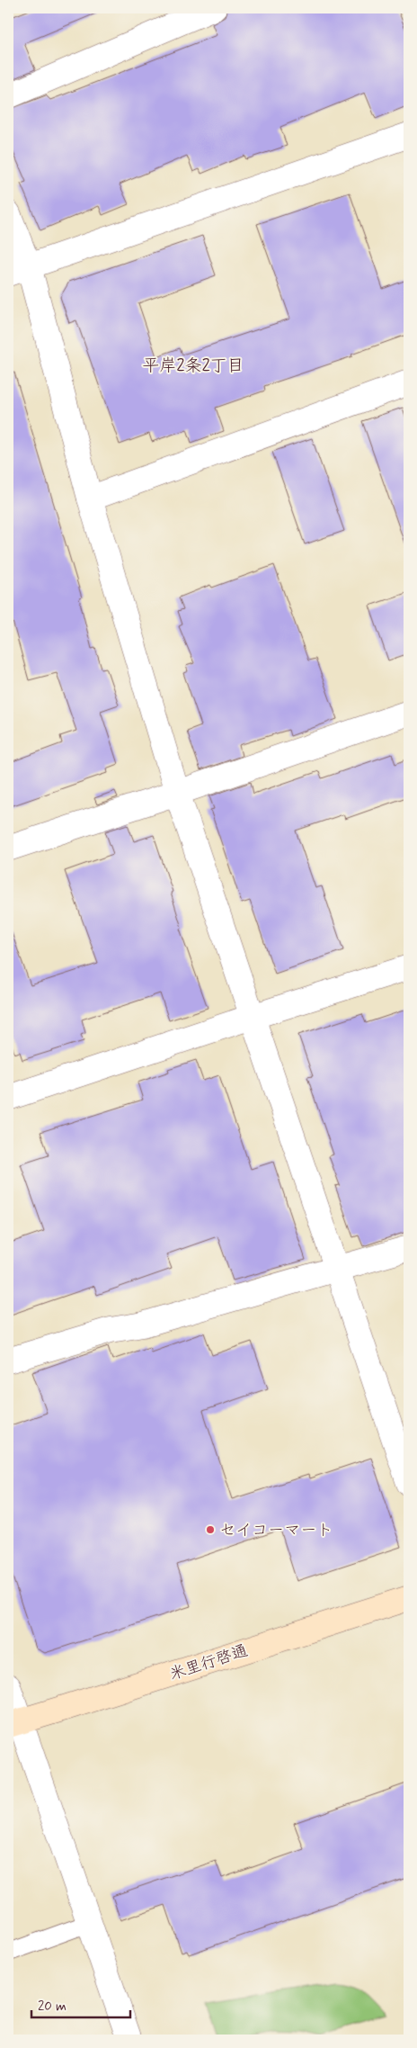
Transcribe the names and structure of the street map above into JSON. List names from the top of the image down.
{
  "streets": {
    "street": ["米里行啓通"]
  },
  "districts": ["平岸2条2丁目"],
  "places": ["セイコーマート"],
  "scale_bar": "20 m"
}
